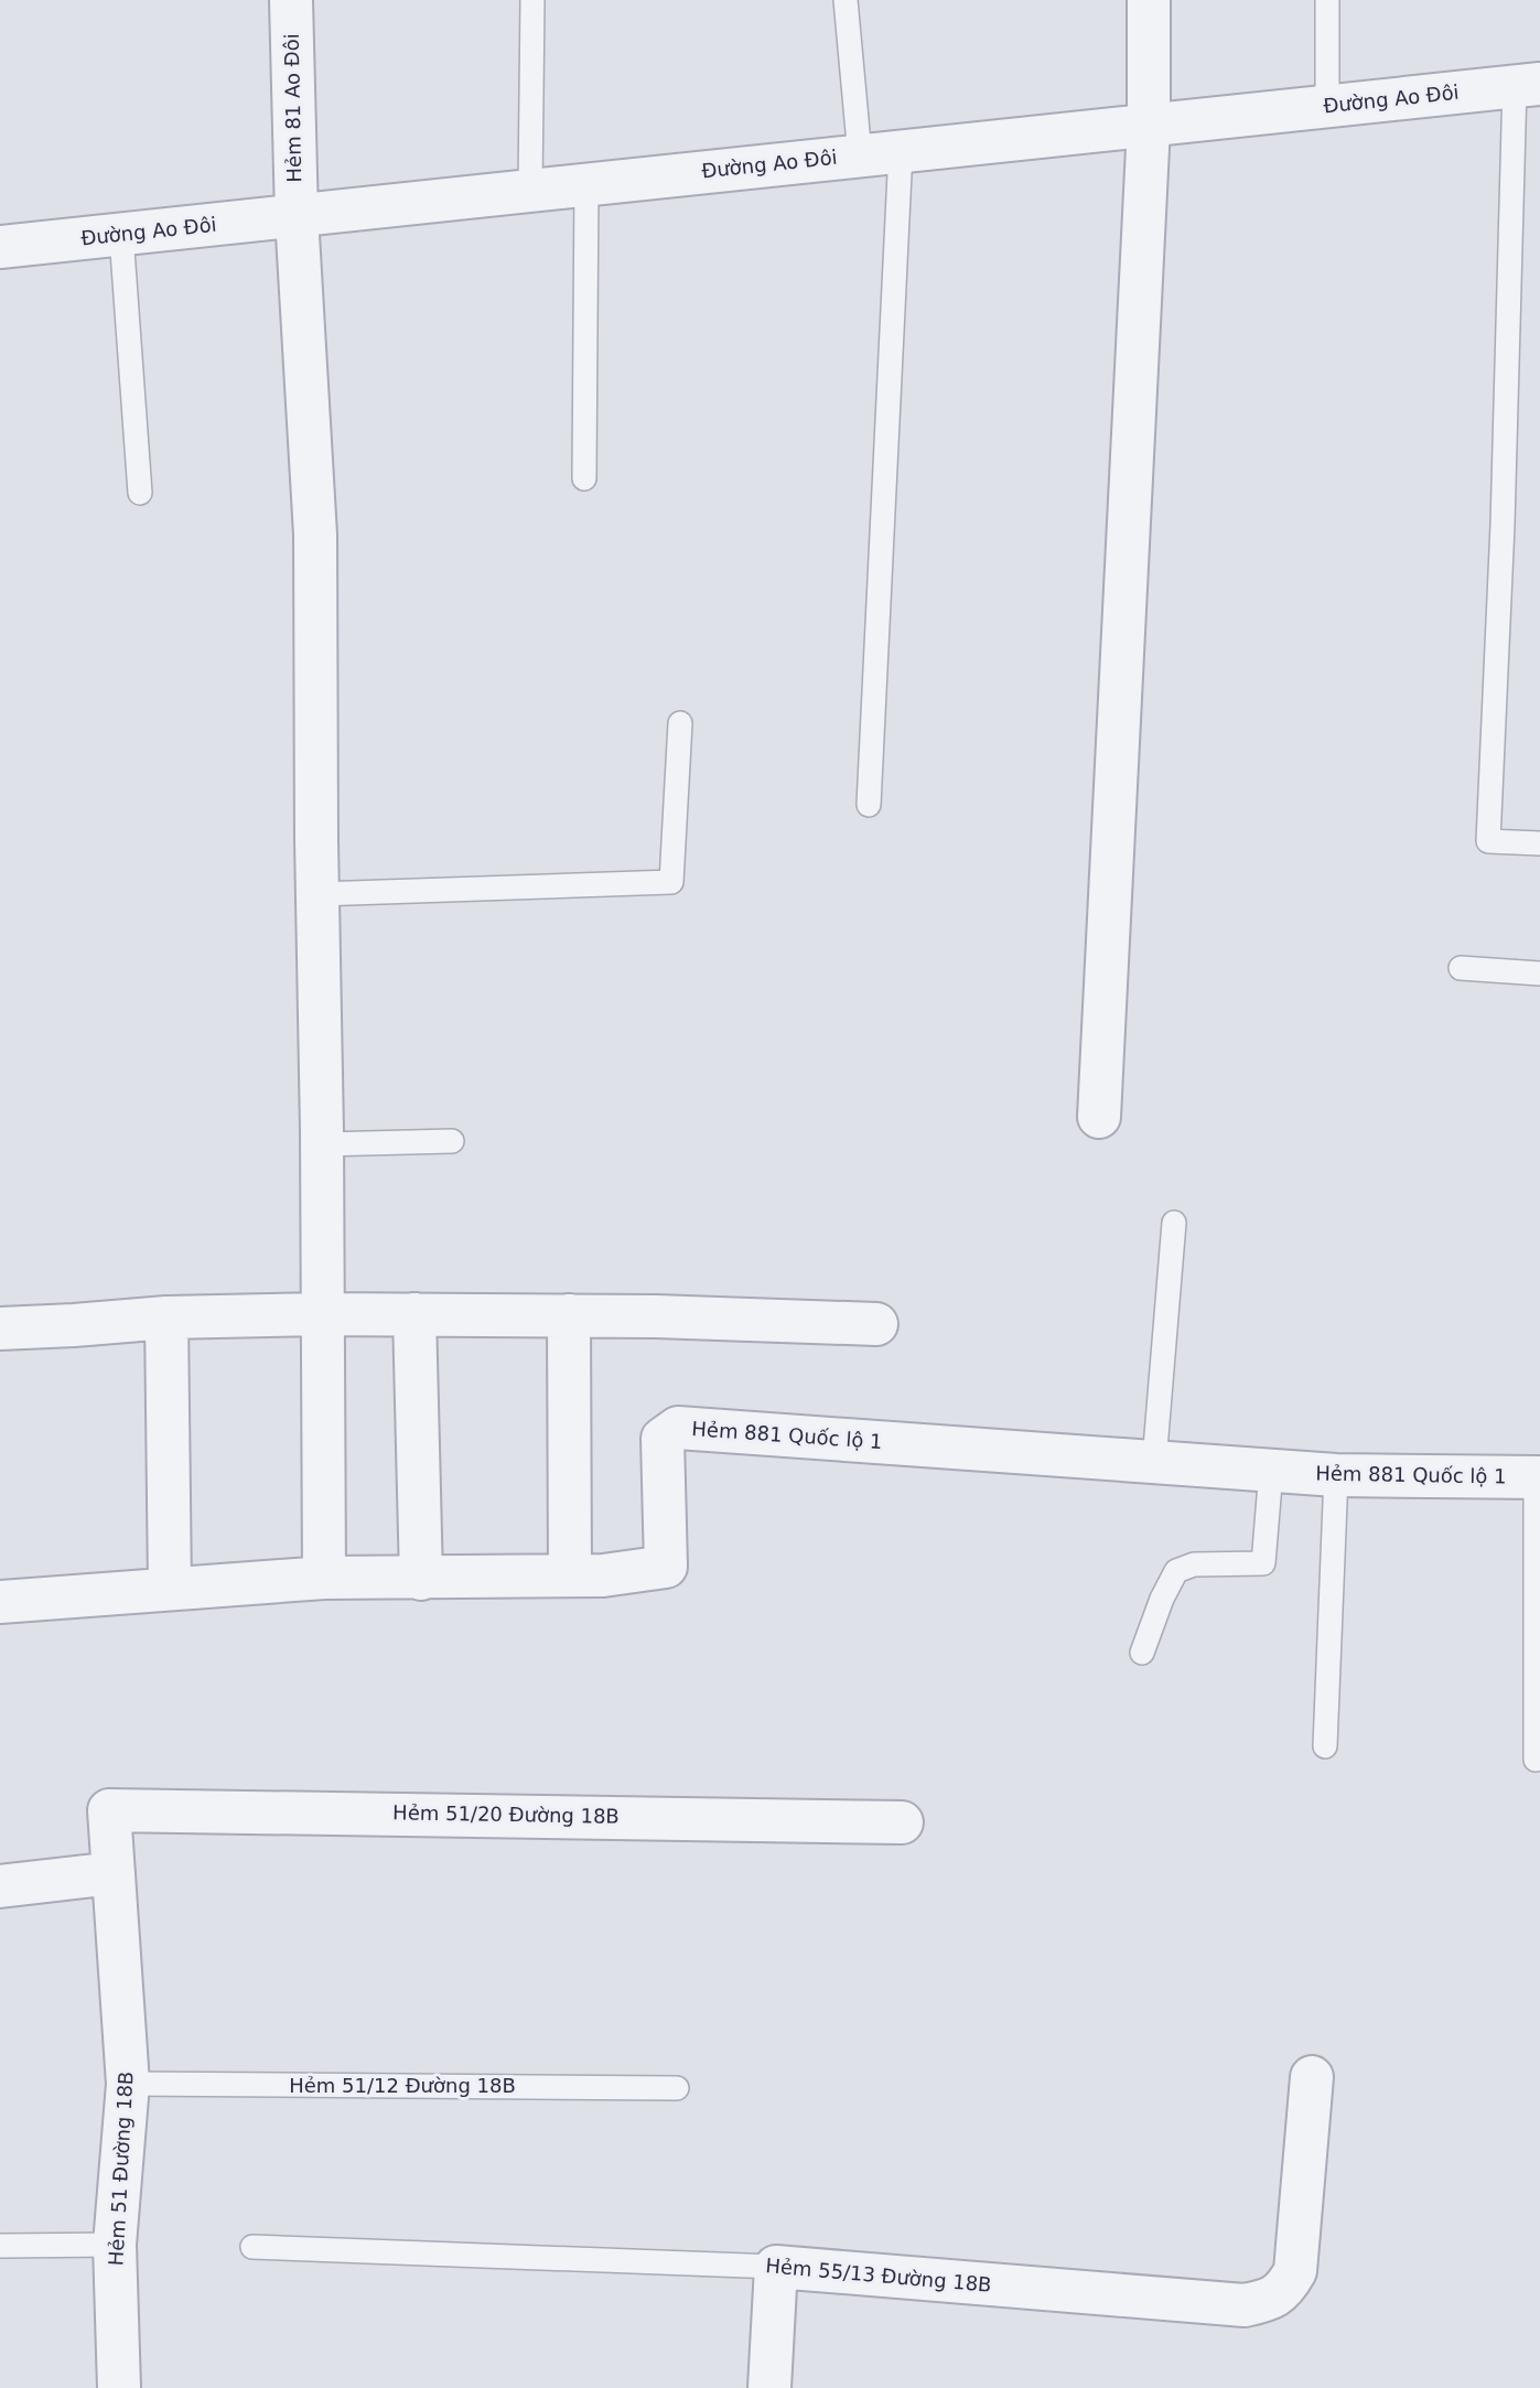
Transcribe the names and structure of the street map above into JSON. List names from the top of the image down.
{
  "streets": {
    "street": [
      "Đường Ao Đôi",
      "Hẻm 81 Ao Đôi",
      "Hẻm 881 Quốc lộ 1",
      "Hẻm 51/20 Đường 18B",
      "Hẻm 51 Đường 18B",
      "Hẻm 55/13 Đường 18B"
    ],
    "lane": ["Hẻm 51/12 Đường 18B"]
  },
  "crossings": [
    ["Đường Ao Đôi", "Hẻm 81 Ao Đôi"],
    ["Hẻm 81 Ao Đôi", "Hẻm 881 Quốc lộ 1"],
    ["Hẻm 51/20 Đường 18B", "Hẻm 51 Đường 18B"],
    ["Hẻm 51/12 Đường 18B", "Hẻm 51 Đường 18B"]
  ]
}
